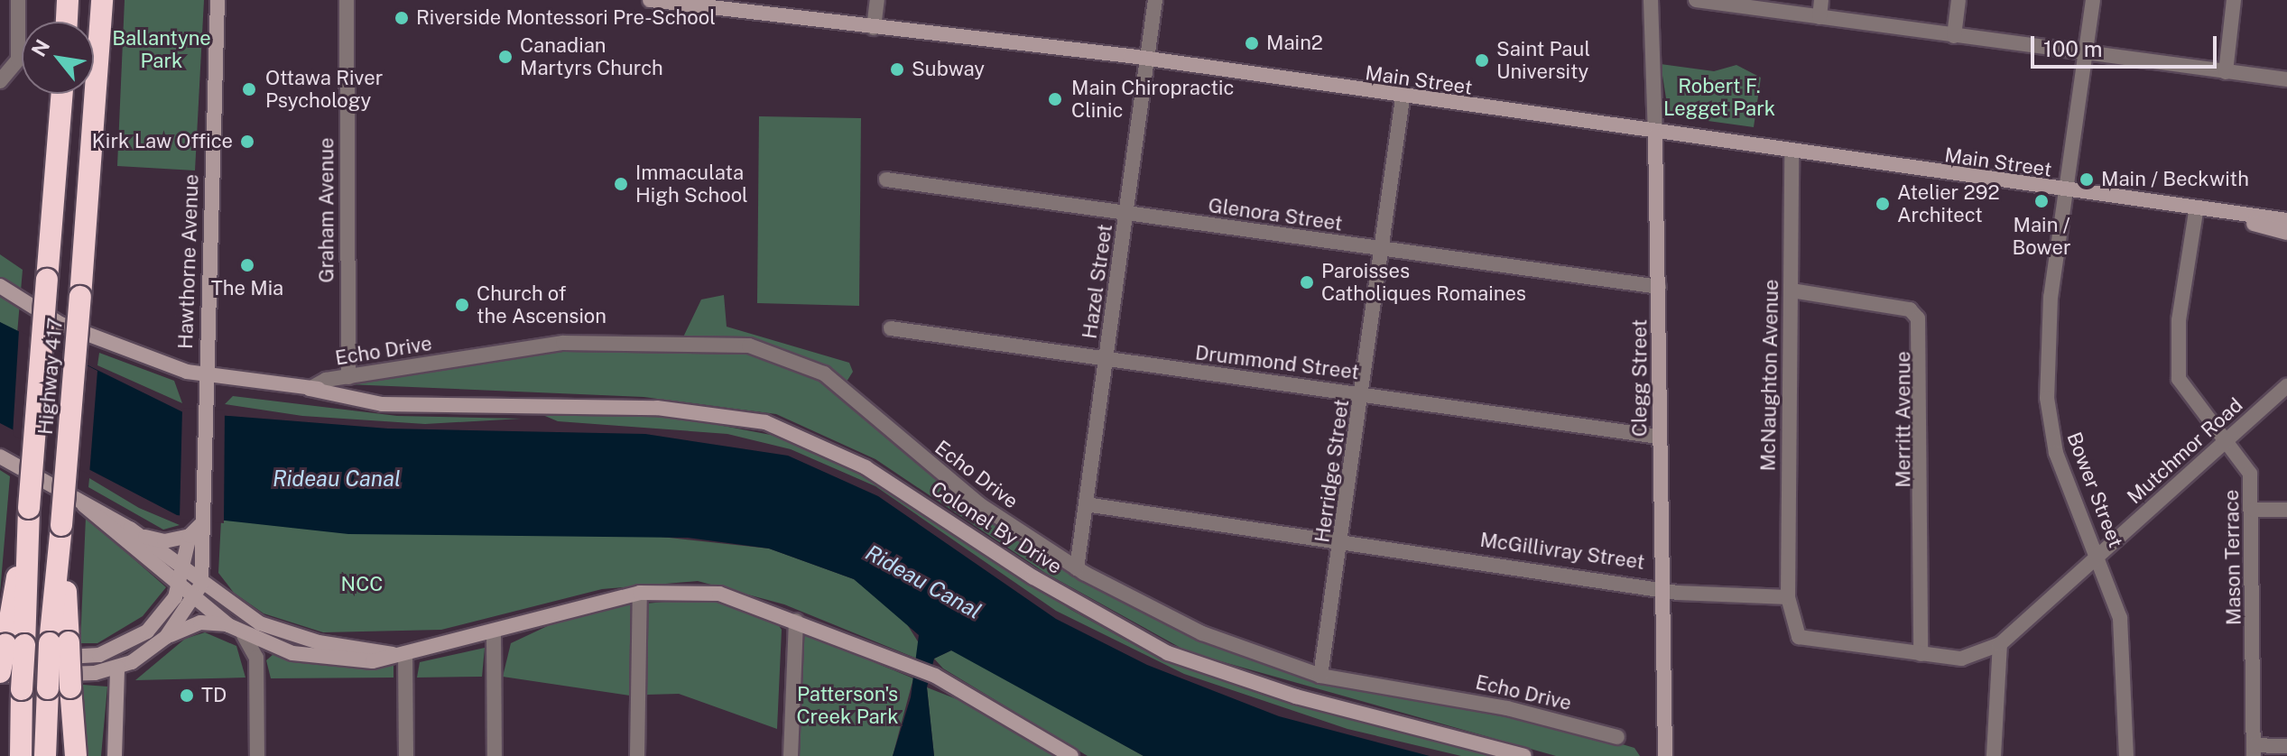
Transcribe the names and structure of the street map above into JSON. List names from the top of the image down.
{
  "streets": {
    "highway": ["Highway 417"],
    "main road": [
      "Main Street",
      "Hawthorne Avenue",
      "Clegg Street",
      "Colonel By Drive"
    ],
    "street": [
      "Graham Avenue",
      "Glenora Street",
      "Hazel Street",
      "Echo Drive",
      "Drummond Street",
      "McNaughton Avenue",
      "Merritt Avenue",
      "Mutchmor Road",
      "Herridge Street",
      "Bower Street",
      "McGillivray Street",
      "Mason Terrace"
    ]
  },
  "crossings": [
    ["Main Street", "Hazel Street"],
    ["Main Street", "McNaughton Avenue"],
    ["Main Street", "Clegg Street"],
    ["Main Street", "Herridge Street"],
    ["Main Street", "Bower Street"],
    ["Main Street", "Mason Terrace"],
    ["Graham Avenue", "Echo Drive"],
    ["Glenora Street", "Hazel Street"],
    ["Glenora Street", "Clegg Street"],
    ["Glenora Street", "Herridge Street"],
    ["Hawthorne Avenue", "Colonel By Drive"],
    ["Hazel Street", "Echo Drive"],
    ["Hazel Street", "Drummond Street"],
    ["Hazel Street", "McGillivray Street"],
    ["Echo Drive", "Herridge Street"],
    ["Echo Drive", "Colonel By Drive"],
    ["Drummond Street", "Clegg Street"],
    ["Drummond Street", "Herridge Street"],
    ["McNaughton Avenue", "Merritt Avenue"],
    ["McNaughton Avenue", "McGillivray Street"],
    ["Clegg Street", "McGillivray Street"],
    ["Mutchmor Road", "Bower Street"],
    ["Mutchmor Road", "Mason Terrace"],
    ["Herridge Street", "McGillivray Street"]
  ],
  "water": ["Rideau Canal"],
  "parks": [
    "Ballantyne Park",
    "Robert F. Legget Park",
    "NCC",
    "Patterson's Creek Park"
  ],
  "places": [
    "Riverside Montessori Pre-School",
    "Main2",
    "Canadian Martyrs Church",
    "Saint Paul University",
    "Subway",
    "Ottawa River Psychology",
    "Main Chiropractic Clinic",
    "Kirk Law Office",
    "Main / Beckwith",
    "Immaculata High School",
    "Main / Bower",
    "Atelier 292 Architect",
    "The Mia",
    "Paroisses Catholiques Romaines",
    "Church of the Ascension",
    "TD"
  ],
  "scale_bar": "100 m",
  "north": "top left"
}
